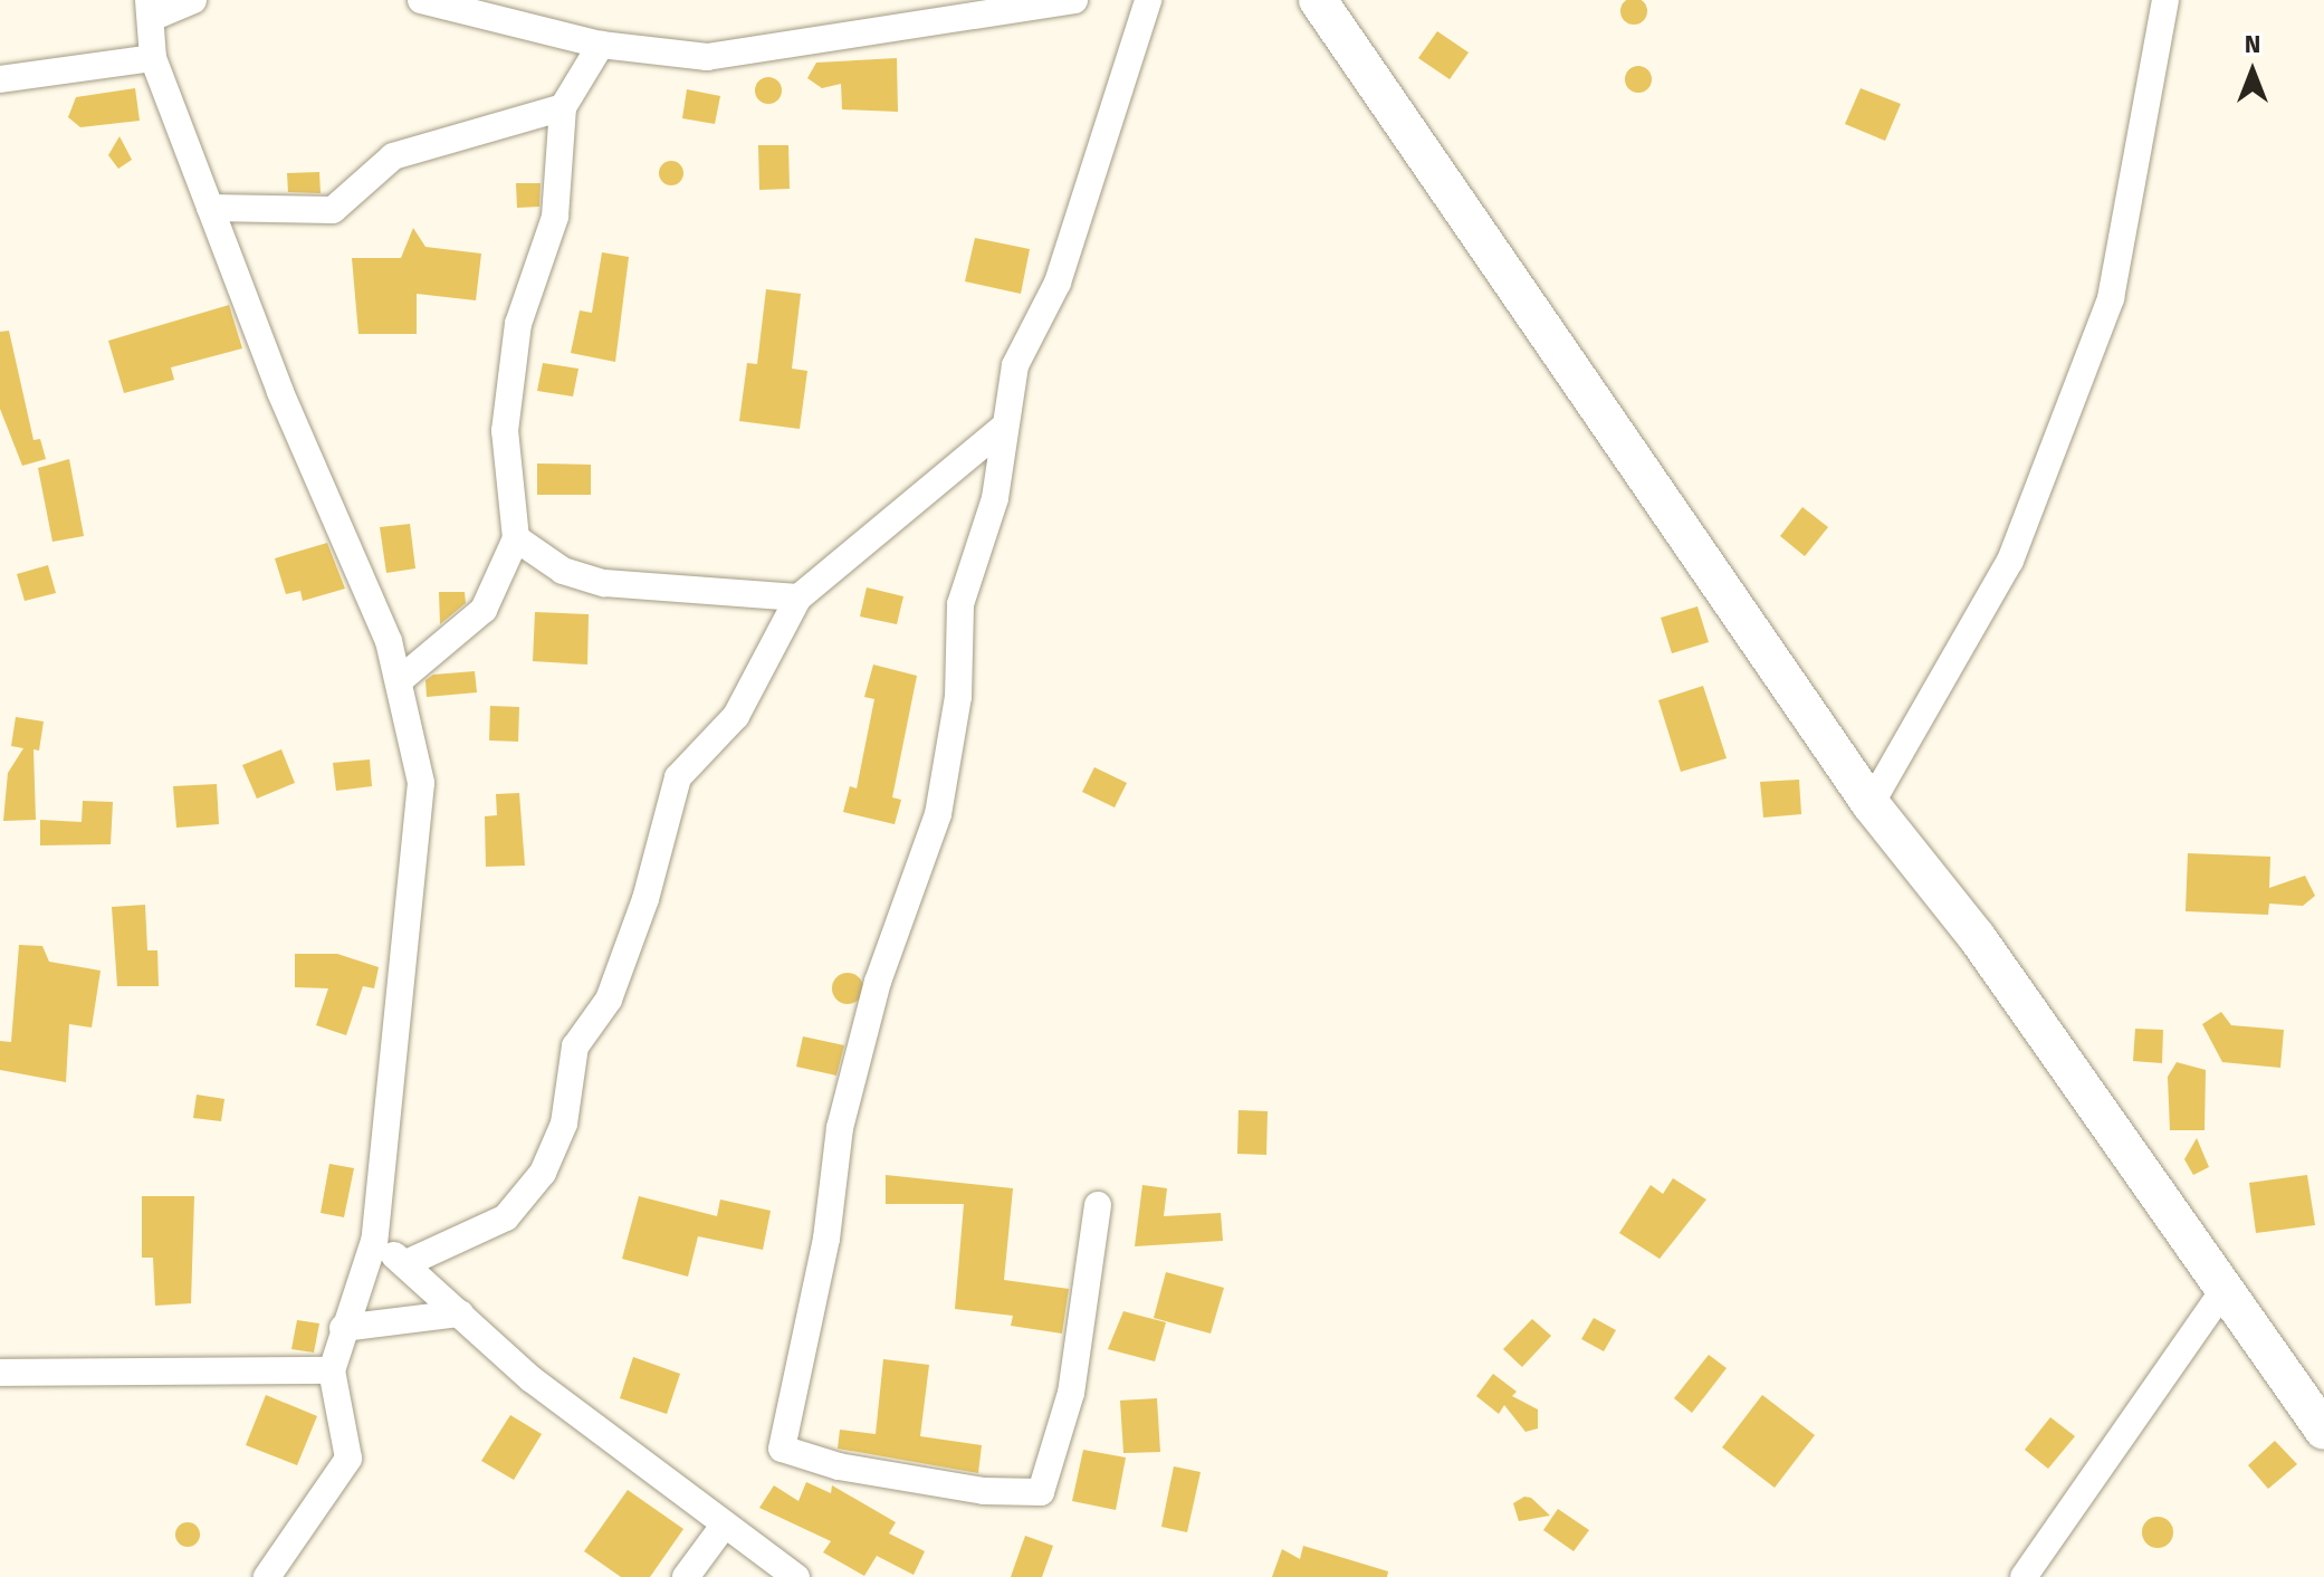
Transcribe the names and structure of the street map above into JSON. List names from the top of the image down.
{
  "north": "top"
}
